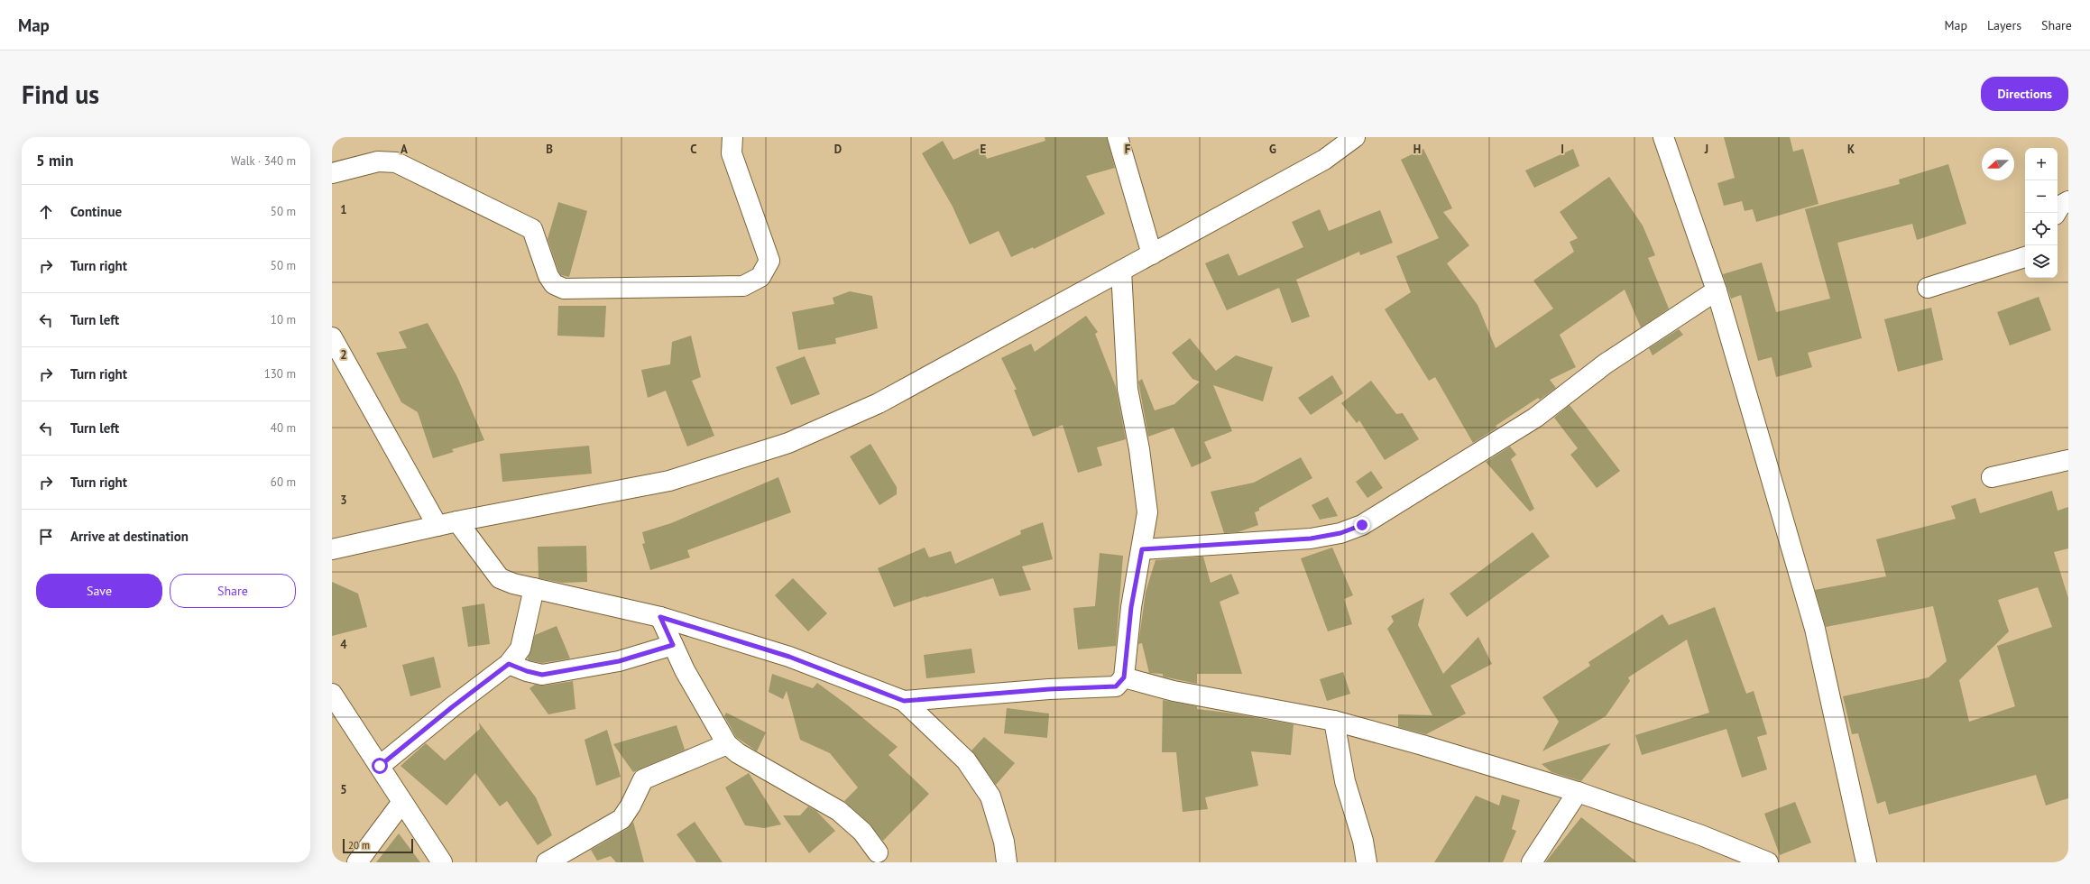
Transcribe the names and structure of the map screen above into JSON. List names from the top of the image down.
{
  "scale_bar": "20 m",
  "north": "left",
  "page": {
    "header": "Map",
    "nav": ["Map", "Layers", "Share"],
    "buttons": [
      "Directions",
      ["Save", "Share"]
    ],
    "title": "Find us",
    "heading": ["5 min", "Walk · 340 m"],
    "map_buttons": ["+", "−"],
    "list": [
      ["Continue", "50 m"],
      ["Turn right", "50 m"],
      ["Turn left", "10 m"],
      ["Turn right", "130 m"],
      ["Turn left", "40 m"],
      ["Turn right", "60 m"],
      "Arrive at destination"
    ],
    "scale": "20 m"
  },
  "grid": {
    "columns": [
      "A",
      "B",
      "C",
      "D",
      "E",
      "F",
      "G",
      "H",
      "I",
      "J",
      "K"
    ],
    "rows": [
      "1",
      "2",
      "3",
      "4",
      "5"
    ]
  }
}
